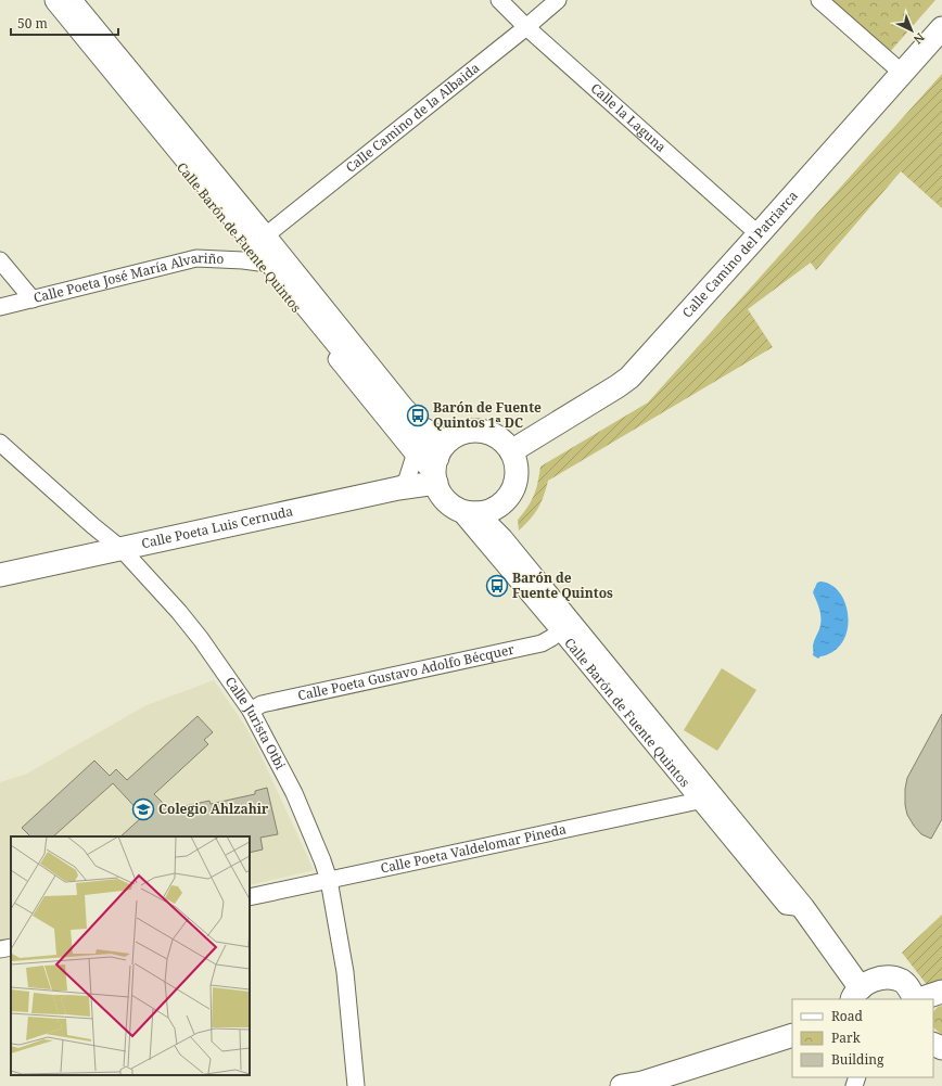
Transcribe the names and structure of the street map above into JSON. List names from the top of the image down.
{
  "streets": {
    "street": [
      "Calle Camino de la Albaida",
      "Calle la Laguna",
      "Calle Barón de Fuente Quintos",
      "Calle Camino del Patriarca",
      "Calle Poeta José María Alvariño",
      "Calle Poeta Luis Cernuda",
      "Calle Poeta Gustavo Adolfo Bécquer",
      "Calle Jurista Otbi",
      "Calle Poeta Valdelomar Pineda"
    ]
  },
  "crossings": [
    ["Calle Camino de la Albaida", "Calle la Laguna"],
    ["Calle Camino de la Albaida", "Calle Barón de Fuente Quintos"],
    ["Calle la Laguna", "Calle Camino del Patriarca"],
    ["Calle Barón de Fuente Quintos", "Calle Camino del Patriarca"],
    ["Calle Barón de Fuente Quintos", "Calle Poeta José María Alvariño"],
    ["Calle Barón de Fuente Quintos", "Calle Poeta Luis Cernuda"],
    ["Calle Barón de Fuente Quintos", "Calle Poeta Gustavo Adolfo Bécquer"],
    ["Calle Barón de Fuente Quintos", "Calle Poeta Valdelomar Pineda"],
    ["Calle Camino del Patriarca", "Calle Poeta Luis Cernuda"],
    ["Calle Poeta Luis Cernuda", "Calle Jurista Otbi"],
    ["Calle Poeta Gustavo Adolfo Bécquer", "Calle Jurista Otbi"],
    ["Calle Jurista Otbi", "Calle Poeta Valdelomar Pineda"]
  ],
  "places": {
    "bus stop": ["Barón de Fuente Quintos 1ª DC", "Barón de Fuente Quintos"],
    "school or university": ["Colegio Ahlzahir"]
  },
  "legend": ["Road", "Park", "Building"],
  "scale_bar": "50 m",
  "north": "bottom right"
}
